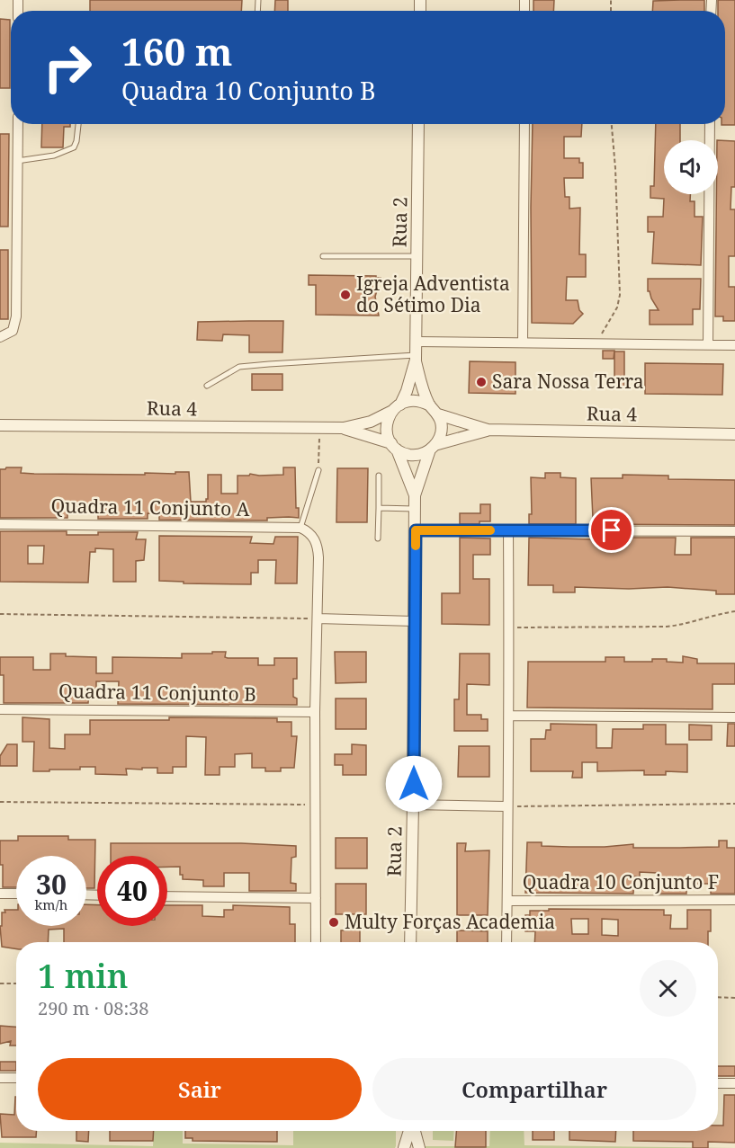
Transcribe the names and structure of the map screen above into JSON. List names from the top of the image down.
{
  "streets": {
    "street": [
      "Rua 2",
      "Rua 4",
      "Quadra 11 Conjunto A",
      "Quadra 11 Conjunto B",
      "Quadra 10 Conjunto F"
    ]
  },
  "places": ["Igreja Adventista do Sétimo Dia", "Sara Nossa Terra", "Multy Forças Academia"],
  "page": {
    "turn": ["160 m", "Quadra 10 Conjunto B"],
    "speed": "30 km/h",
    "limit": "40",
    "heading": ["1 min", "290 m · 08:38"],
    "buttons": ["Sair", "Compartilhar"]
  }
}
